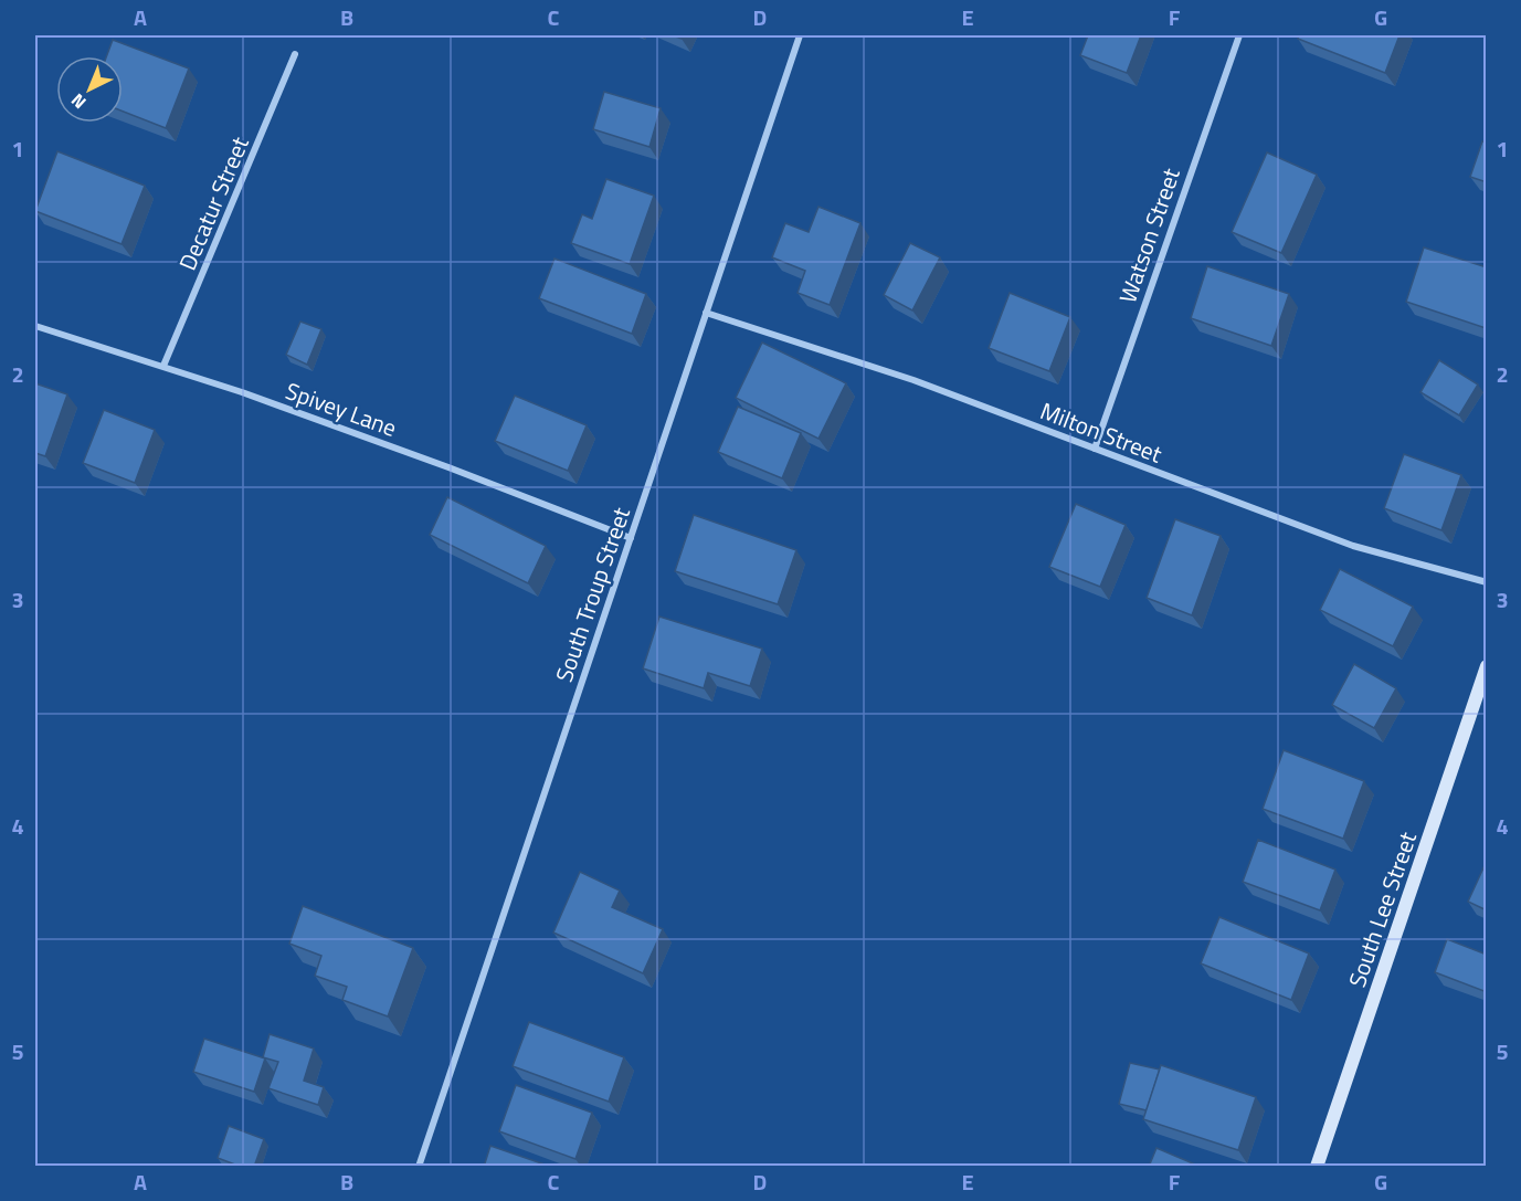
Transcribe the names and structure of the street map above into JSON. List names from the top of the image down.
{
  "streets": {
    "street": [
      "Decatur Street",
      "Watson Street",
      "Spivey Lane",
      "Milton Street",
      "South Troup Street",
      "South Lee Street"
    ]
  },
  "crossings": [
    ["Decatur Street", "Spivey Lane"],
    ["Watson Street", "Milton Street"],
    ["Spivey Lane", "South Troup Street"],
    ["Milton Street", "South Troup Street"]
  ],
  "north": "bottom left",
  "grid": {
    "columns": [
      "A",
      "B",
      "C",
      "D",
      "E",
      "F",
      "G"
    ],
    "rows": [
      "1",
      "2",
      "3",
      "4",
      "5"
    ]
  }
}
